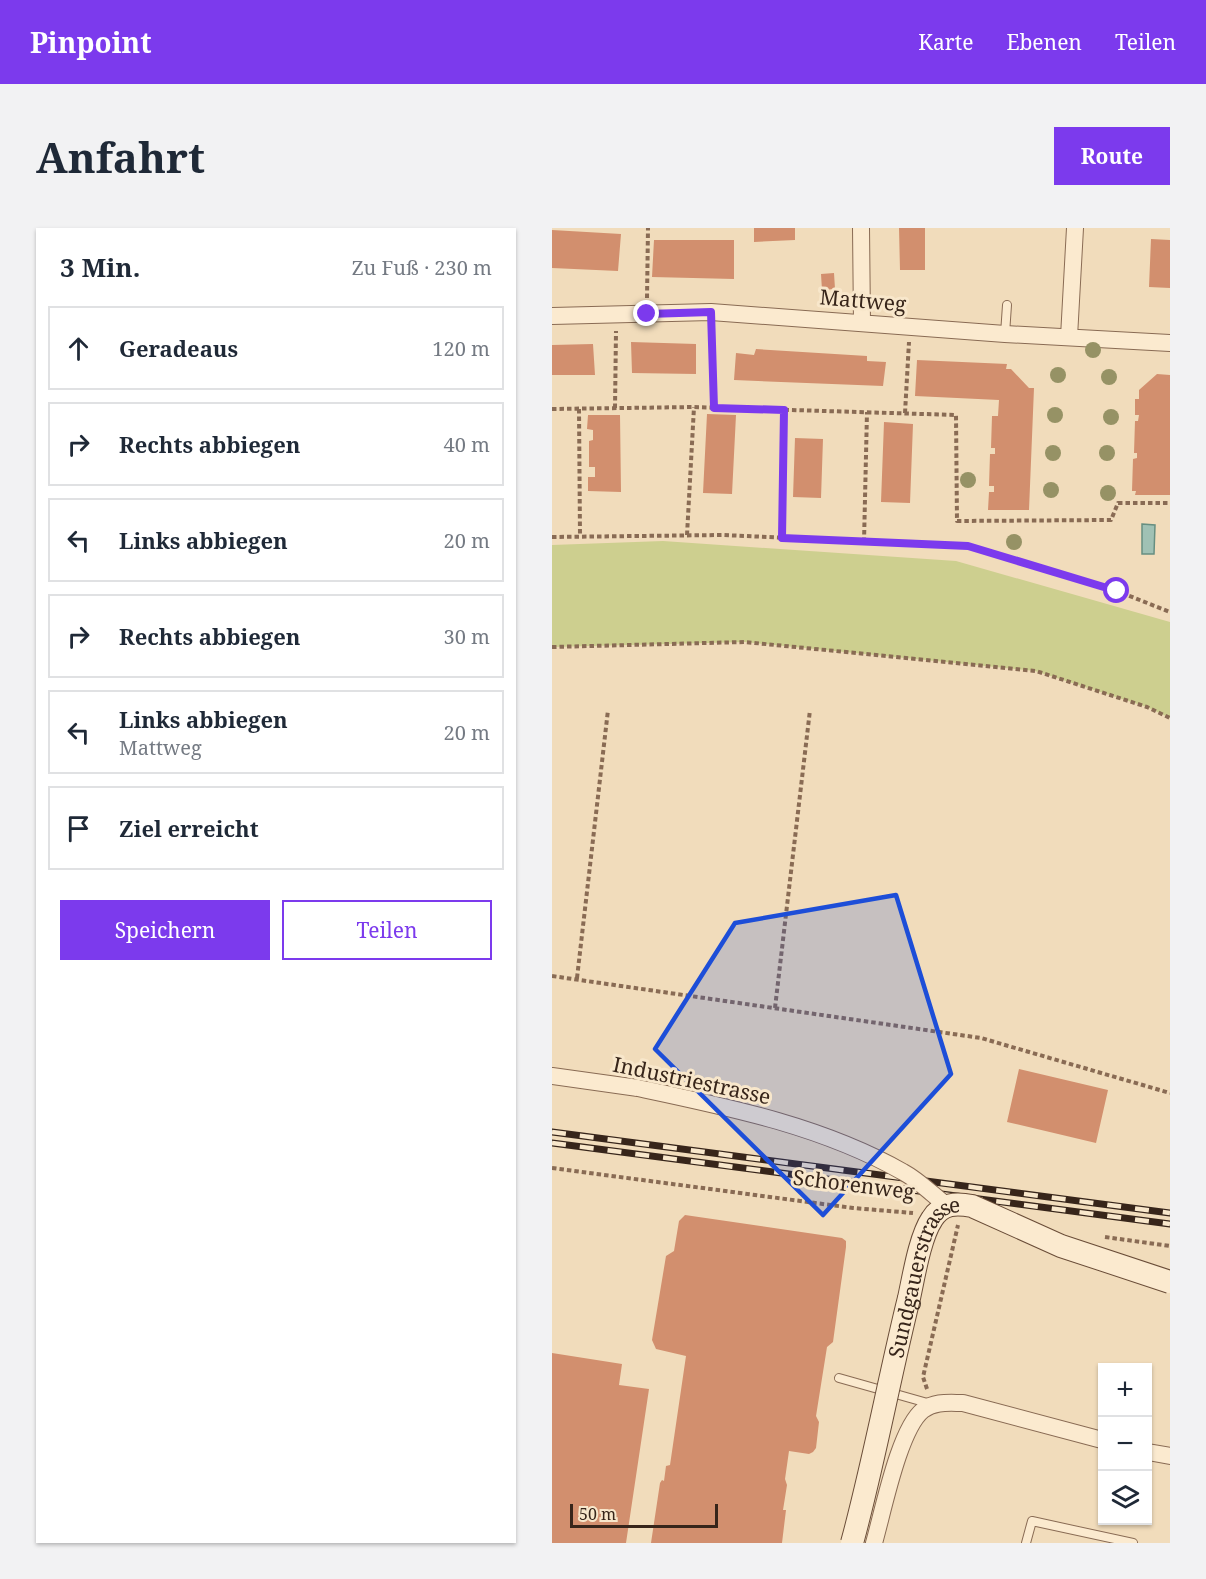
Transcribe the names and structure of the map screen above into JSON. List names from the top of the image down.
{
  "streets": {
    "main road": ["Sundgauerstrasse"],
    "street": ["Mattweg", "Industriestrasse"],
    "path": ["Schorenweg"]
  },
  "crossings": [
    ["Industriestrasse", "Sundgauerstrasse"]
  ],
  "scale_bar": "50 m",
  "page": {
    "header": "Pinpoint",
    "nav": ["Karte", "Ebenen", "Teilen"],
    "buttons": [
      "Route",
      ["Speichern", "Teilen"]
    ],
    "title": "Anfahrt",
    "heading": ["3 Min.", "Zu Fuß · 230 m"],
    "list": [
      ["Geradeaus", "120 m"],
      ["Rechts abbiegen", "40 m"],
      ["Links abbiegen", "20 m"],
      ["Rechts abbiegen", "30 m"],
      ["Links abbiegen", "Mattweg", "20 m"],
      "Ziel erreicht"
    ],
    "map_buttons": ["+", "−"],
    "scale": "50 m"
  }
}
